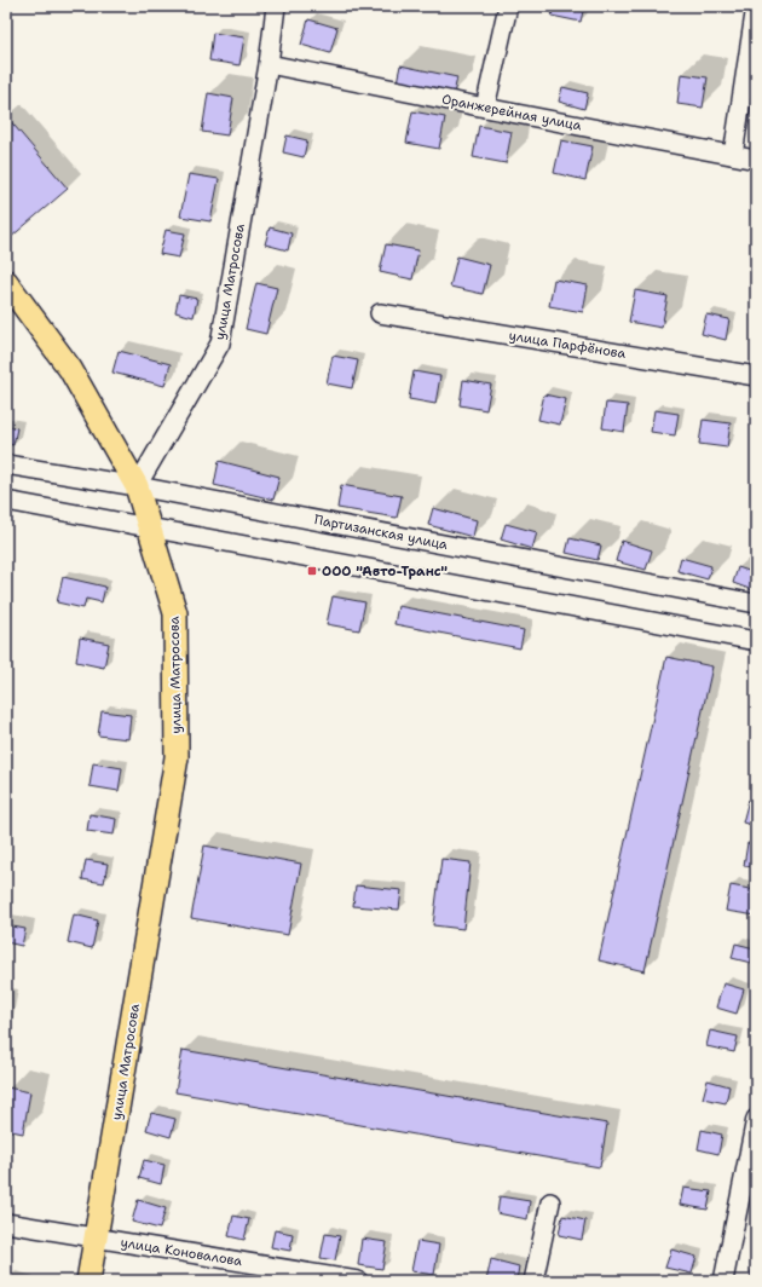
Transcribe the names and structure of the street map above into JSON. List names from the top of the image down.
{
  "streets": {
    "main road": ["улица Матросова"],
    "street": [
      "Оранжерейная улица",
      "улица Парфёнова",
      "Партизанская улица",
      "улица Коновалова"
    ]
  },
  "crossings": [
    ["Оранжерейная улица", "улица Матросова"],
    ["улица Матросова", "Партизанская улица"],
    ["улица Матросова", "улица Коновалова"]
  ],
  "places": {
    "transit": ["ООО \"Авто-Транс\""]
  }
}
